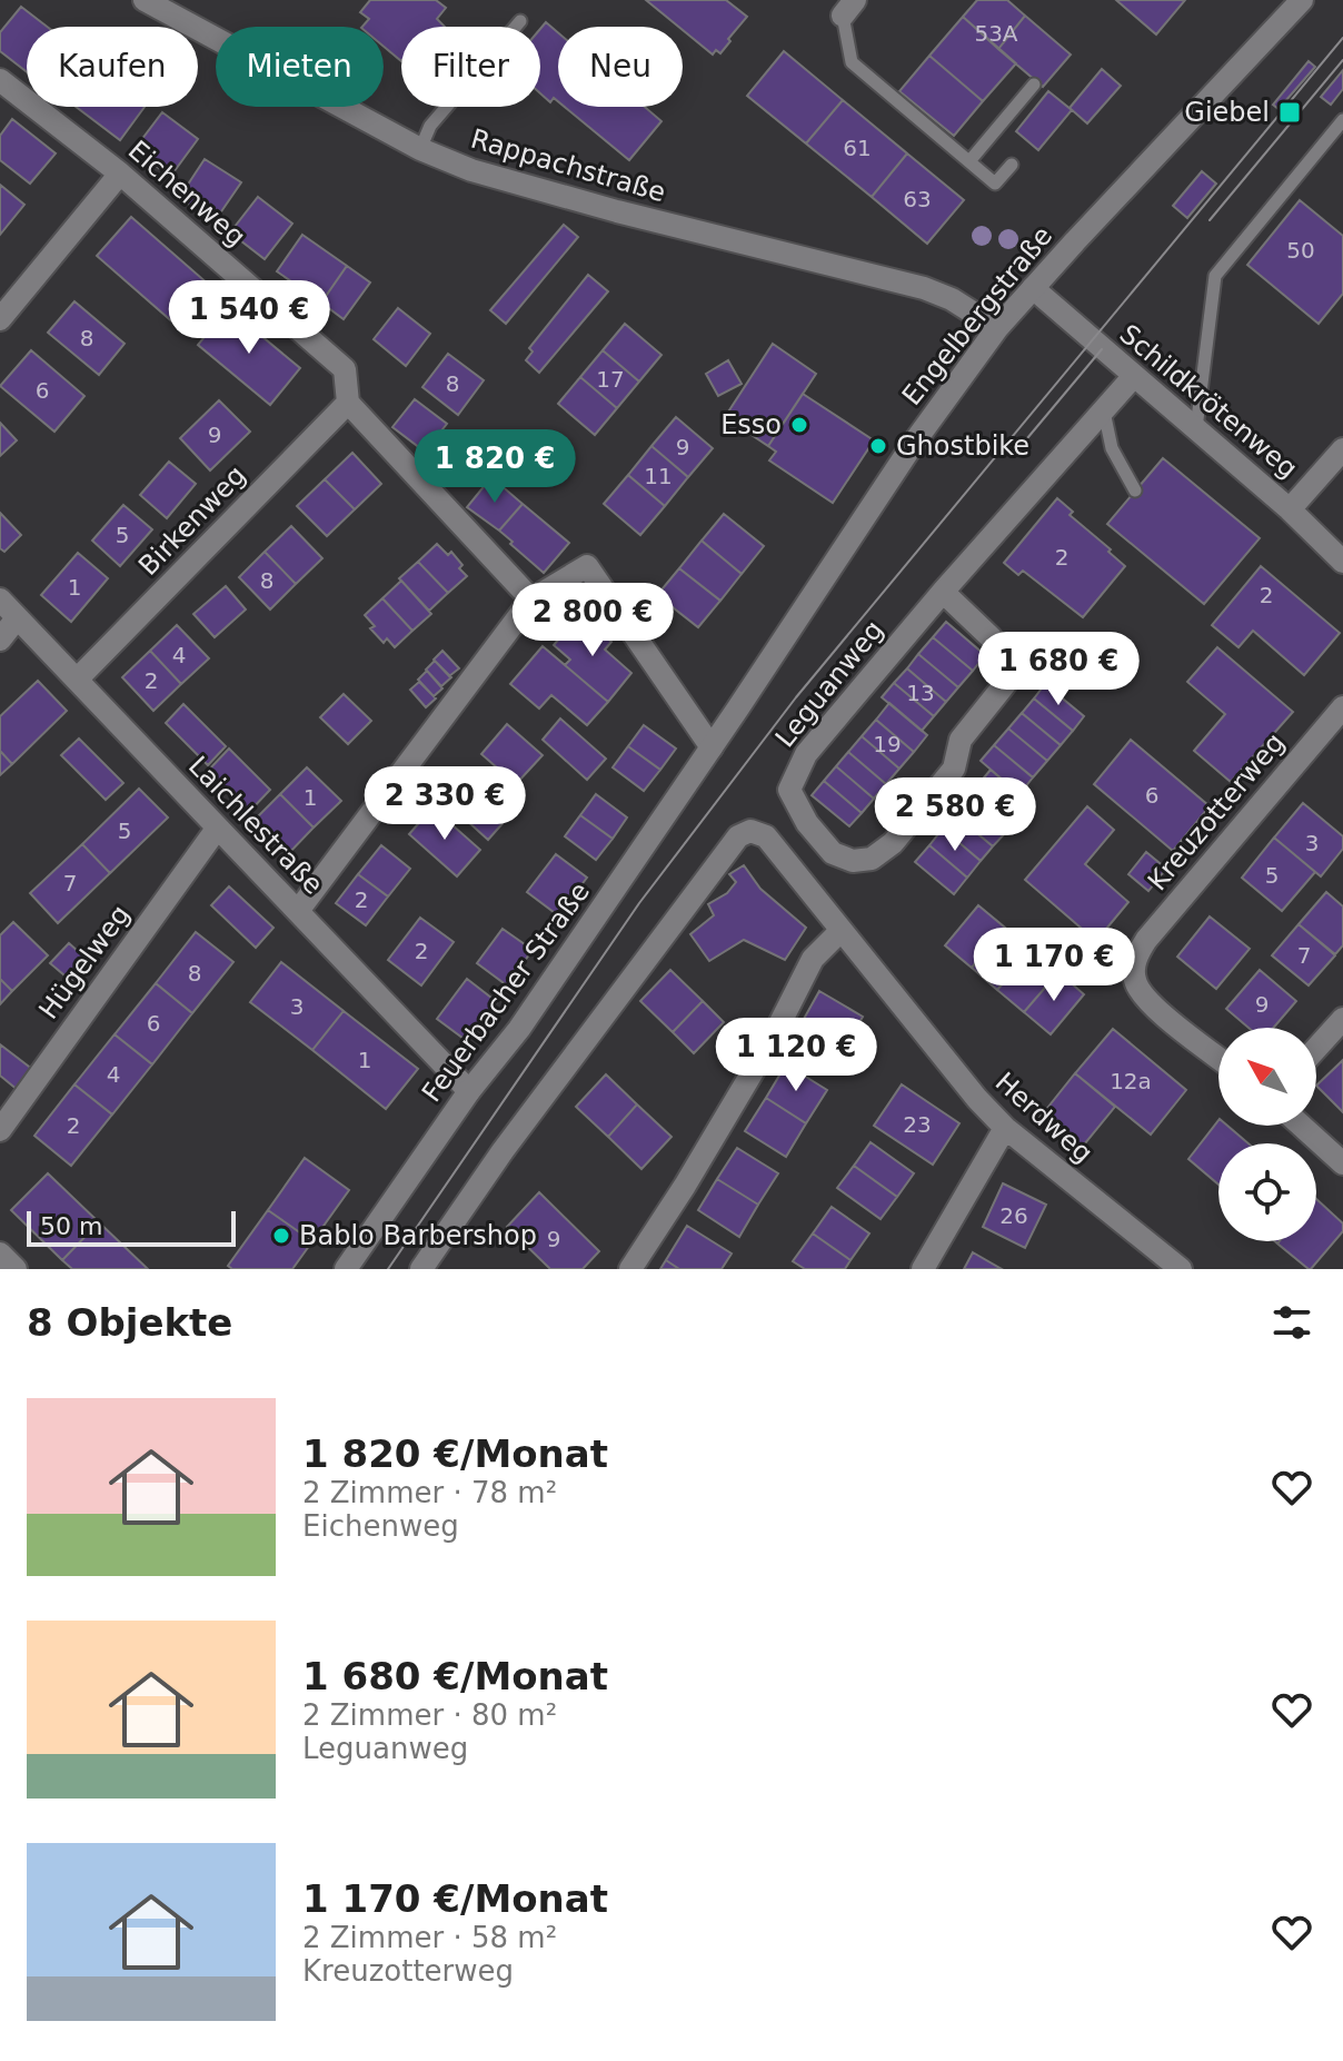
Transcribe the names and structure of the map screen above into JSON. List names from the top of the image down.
{
  "streets": {
    "street": [
      "Rappachstraße",
      "Eichenweg",
      "Engelbergstraße",
      "Schildkrötenweg",
      "Birkenweg",
      "Leguanweg",
      "Kreuzotterweg",
      "Laichlestraße",
      "Hügelweg",
      "Feuerbacher Straße",
      "Herdweg"
    ]
  },
  "crossings": [
    ["Rappachstraße", "Engelbergstraße"],
    ["Eichenweg", "Birkenweg"],
    ["Engelbergstraße", "Schildkrötenweg"],
    ["Engelbergstraße", "Feuerbacher Straße"],
    ["Schildkrötenweg", "Leguanweg"],
    ["Birkenweg", "Laichlestraße"],
    ["Laichlestraße", "Hügelweg"],
    ["Laichlestraße", "Feuerbacher Straße"]
  ],
  "places": {
    "transit": ["Giebel"],
    "other": ["Esso", "Ghostbike", "Bablo Barbershop"]
  },
  "house_numbers": [
    "53A",
    "61",
    "63",
    "50",
    "8",
    "17",
    "8",
    "6",
    "9",
    "9",
    "11",
    "5",
    "2",
    "8",
    "1",
    "2",
    "4",
    "2",
    "13",
    "19",
    "6",
    "1",
    "5",
    "3",
    "5",
    "7",
    "2",
    "2",
    "7",
    "8",
    "9",
    "3",
    "6",
    "1",
    "4",
    "12a",
    "23",
    "2",
    "26",
    "9"
  ],
  "scale_bar": "50 m",
  "north": "top left",
  "page": {
    "chip": [
      "Kaufen",
      "Mieten",
      "Filter",
      "Neu"
    ],
    "price": [
      "1 540 €",
      "1 820 €",
      "2 800 €",
      "1 680 €",
      "2 330 €",
      "2 580 €",
      "1 170 €",
      "1 120 €"
    ],
    "scale": "50 m",
    "heading": "8 Objekte",
    "list": [
      {
        "name": "1 820 €/Monat",
        "note": "2 Zimmer · 78 m² · Eichenweg"
      },
      {
        "name": "1 680 €/Monat",
        "note": "2 Zimmer · 80 m² · Leguanweg"
      },
      {
        "name": "1 170 €/Monat",
        "note": "2 Zimmer · 58 m² · Kreuzotterweg"
      }
    ]
  }
}
